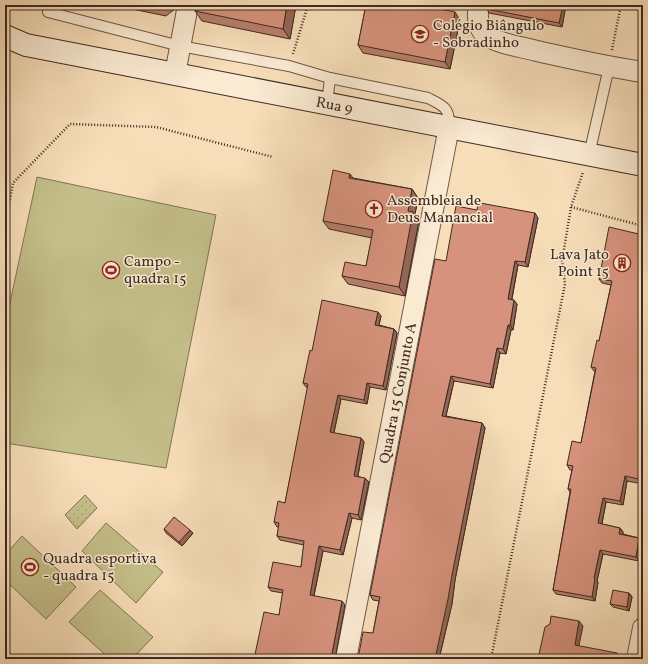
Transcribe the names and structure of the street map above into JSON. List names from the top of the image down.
{
  "streets": {
    "street": ["Rua 9", "Quadra 15 Conjunto A"]
  },
  "crossings": [
    ["Rua 9", "Quadra 15 Conjunto A"]
  ],
  "places": {
    "school or university": ["Colégio Biângulo - Sobradinho"],
    "church": ["Assembleia de Deus Manancial"],
    "building": ["Lava Jato Point 15"],
    "sports": ["Campo - quadra 15", "Quadra esportiva - quadra 15"]
  }
}
